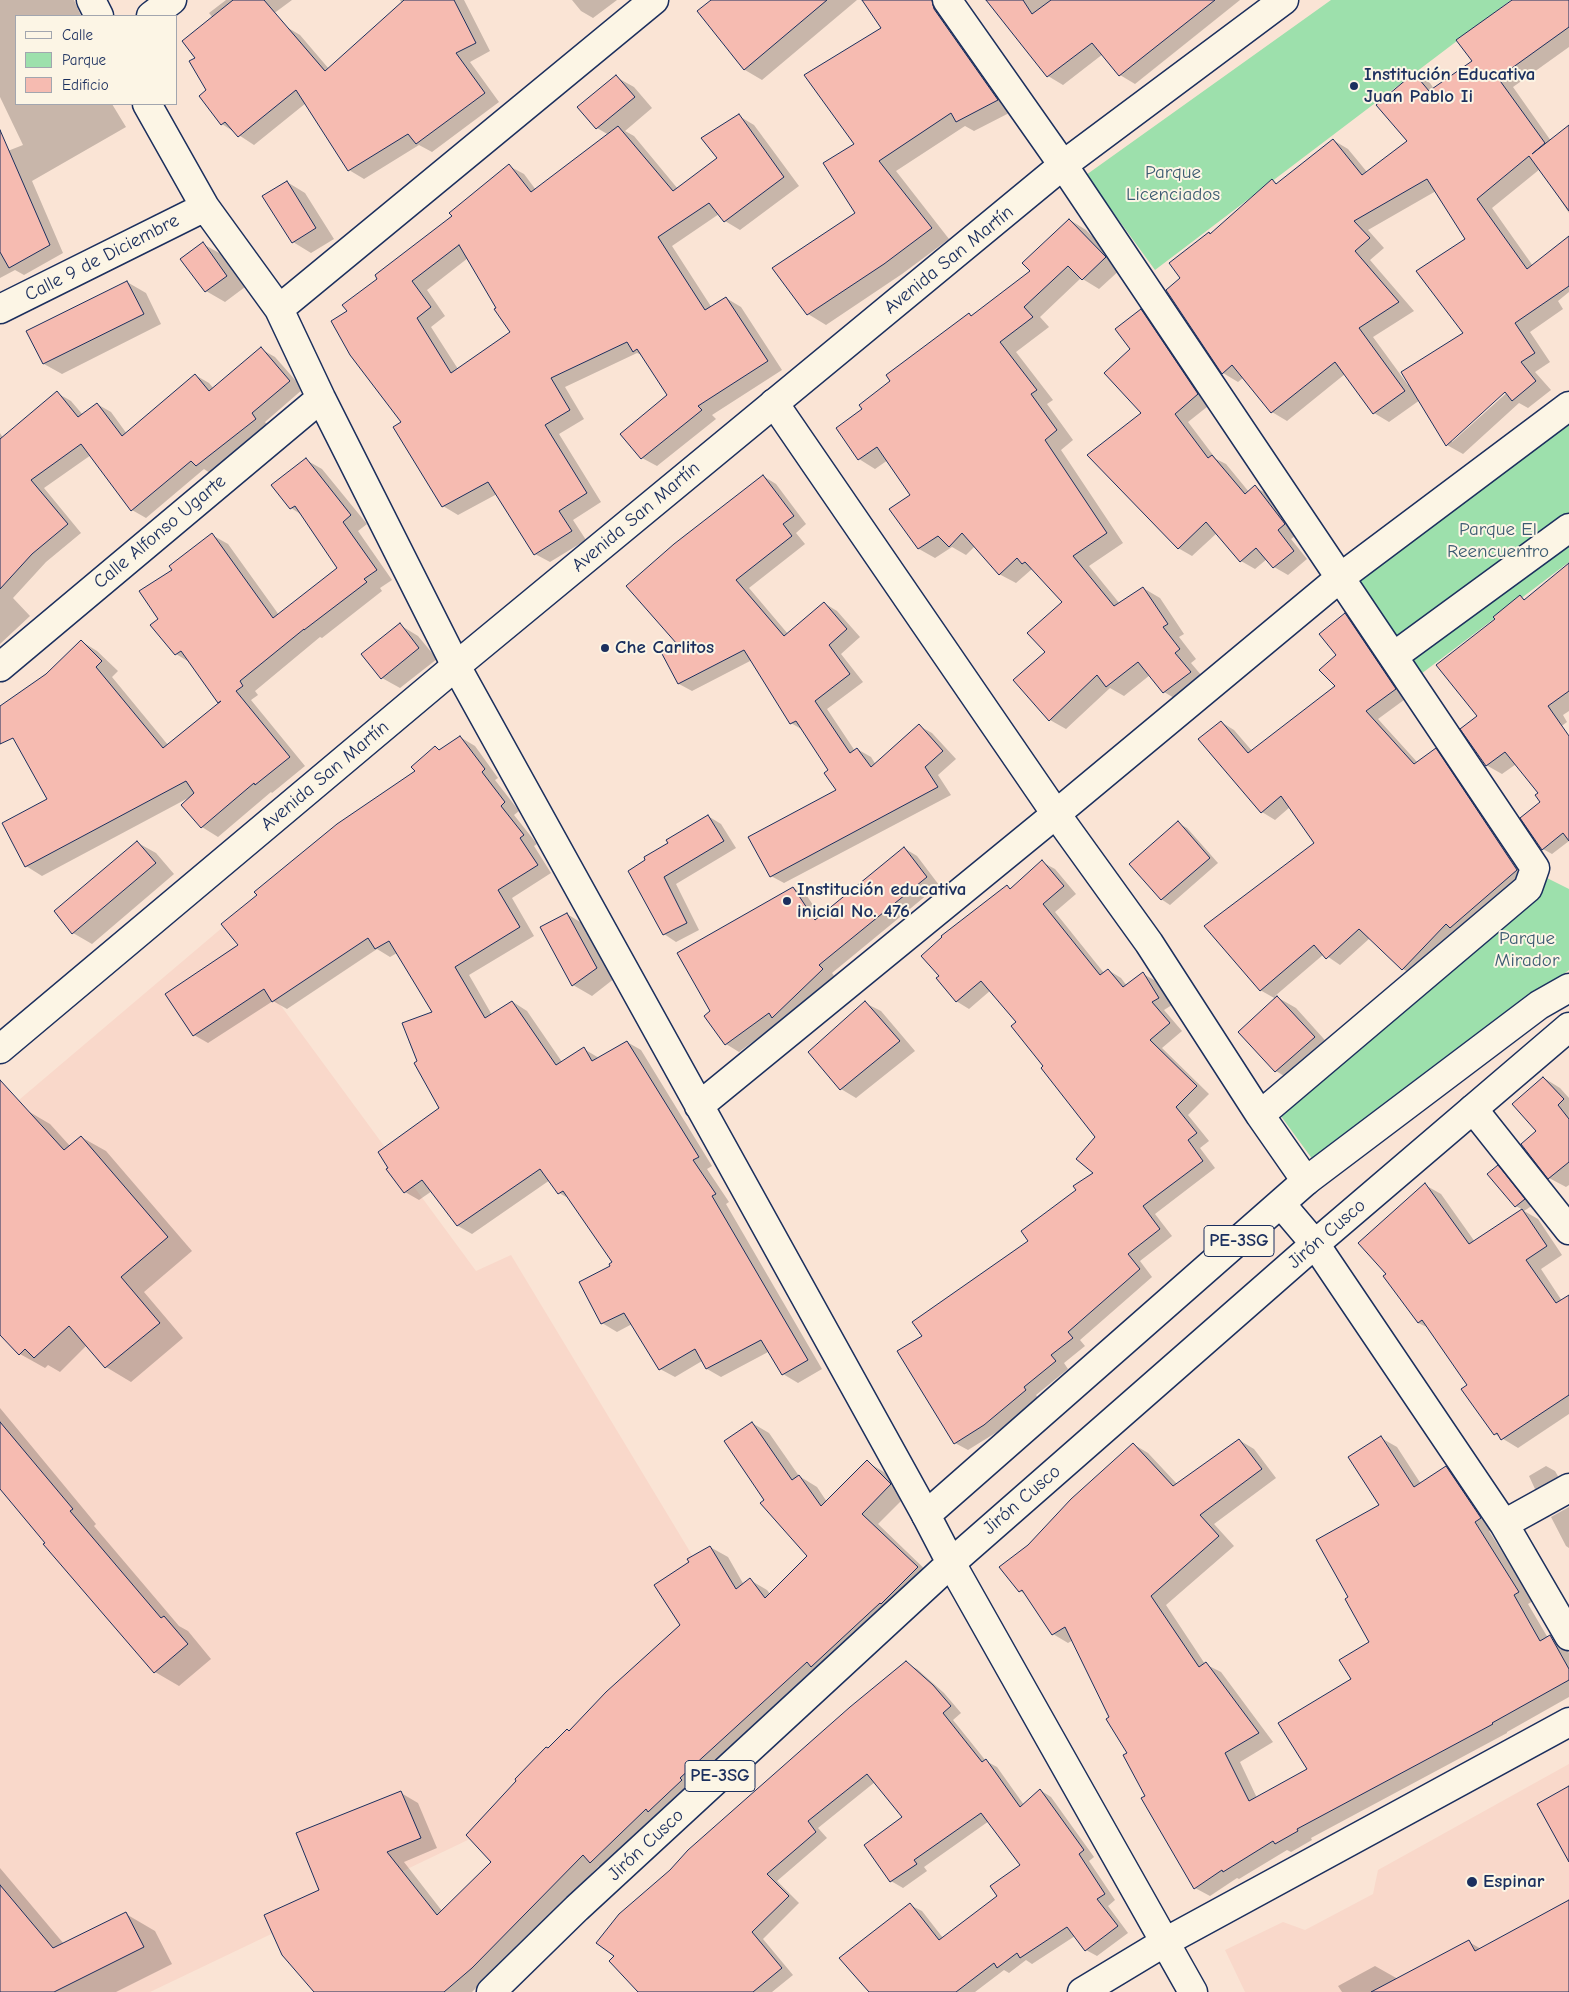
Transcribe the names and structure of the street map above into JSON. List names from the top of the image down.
{
  "streets": {
    "street": [
      "Calle 9 de Diciembre",
      "Avenida San Martín",
      "Calle Alfonso Ugarte",
      "Jirón Cusco",
      "PE-3SG"
    ]
  },
  "parks": ["Parque Licenciados", "Parque El Reencuentro", "Parque Mirador"],
  "places": [
    "Institución Educativa Juan Pablo Ii",
    "Che Carlitos",
    "Institución educativa inicial No. 476",
    "Espinar"
  ],
  "legend": ["Calle", "Parque", "Edificio"]
}
